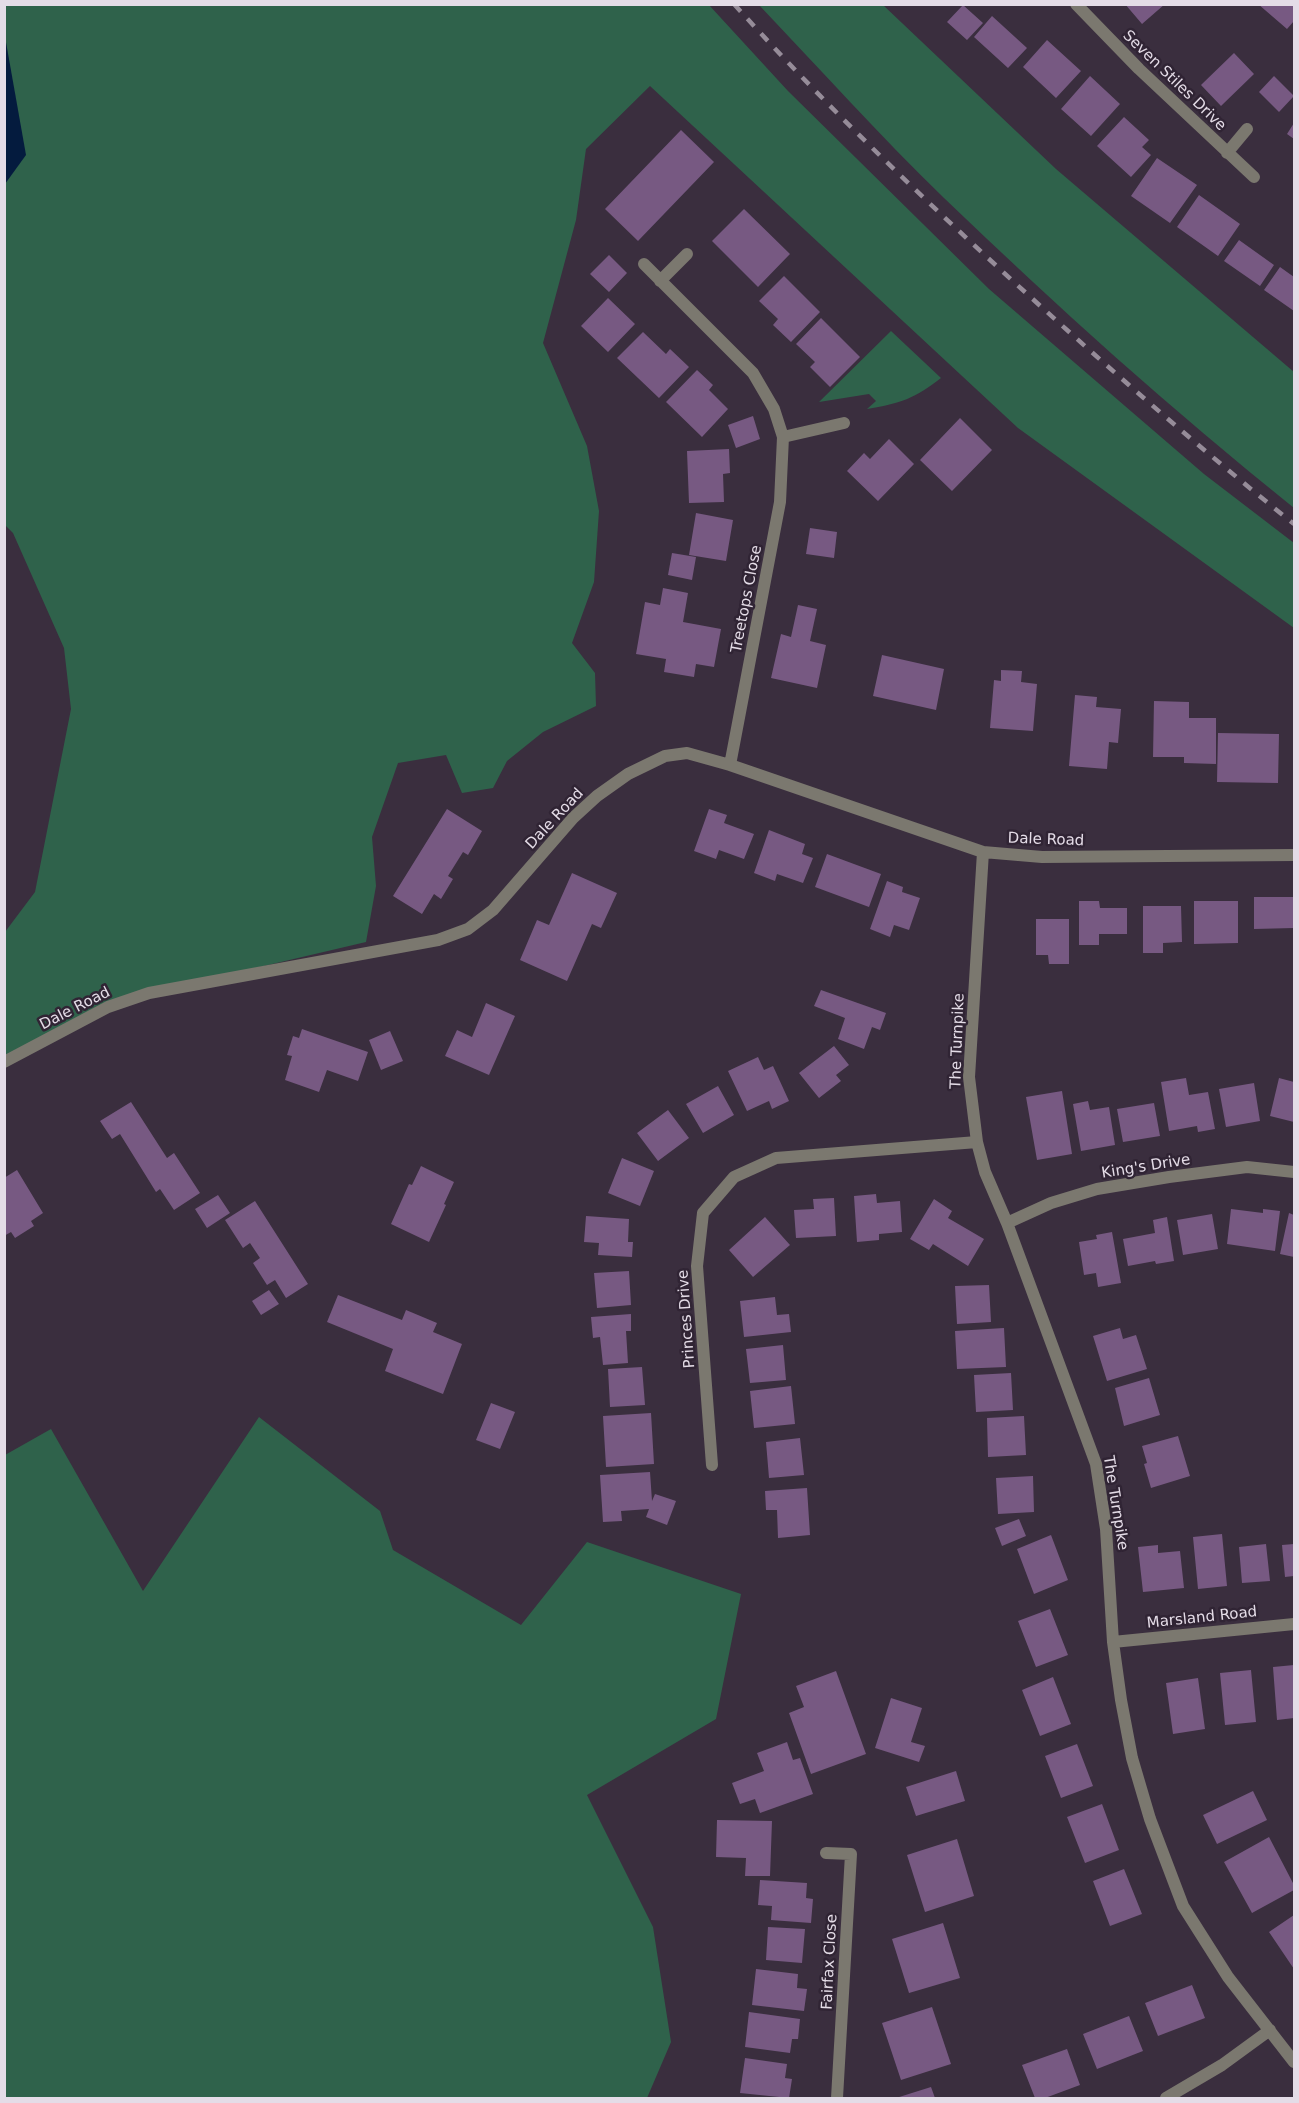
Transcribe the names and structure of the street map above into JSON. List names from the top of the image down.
{
  "streets": {
    "street": [
      "Seven Stiles Drive",
      "Treetops Close",
      "Dale Road",
      "The Turnpike",
      "King's Drive",
      "Princes Drive",
      "Marsland Road",
      "Fairfax Close"
    ]
  },
  "crossings": [
    ["Treetops Close", "Dale Road"],
    ["Dale Road", "The Turnpike"],
    ["The Turnpike", "King's Drive"],
    ["The Turnpike", "Princes Drive"],
    ["The Turnpike", "Marsland Road"]
  ]
}
